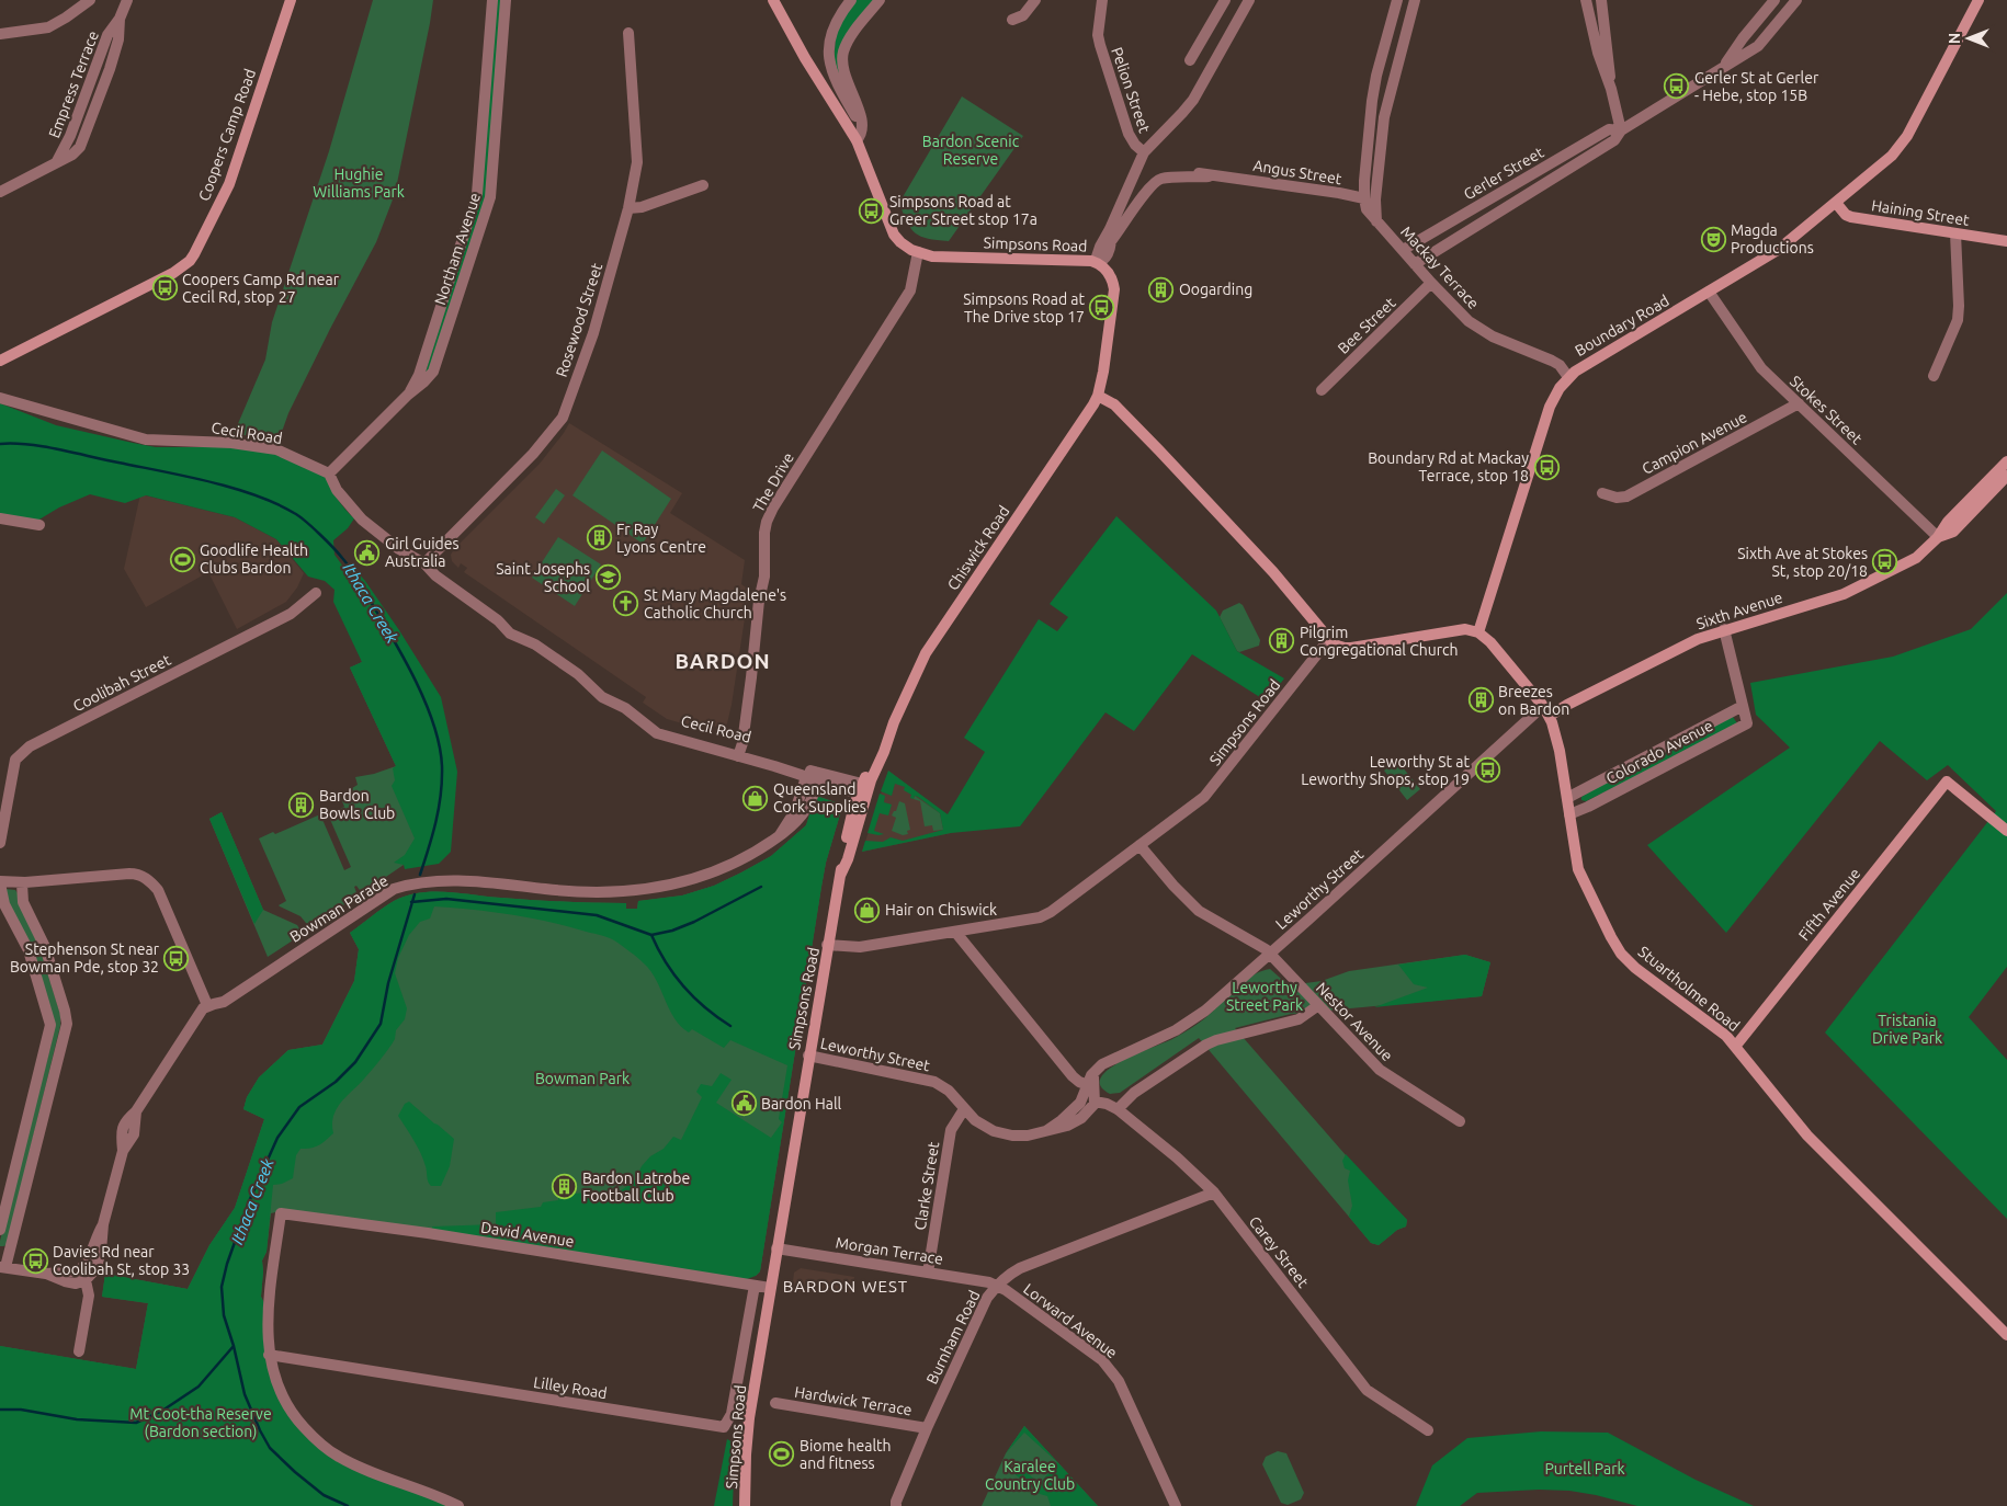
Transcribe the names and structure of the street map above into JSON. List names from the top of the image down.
{
  "streets": {
    "main road": [
      "Coopers Camp Road",
      "Haining Street",
      "Simpsons Road",
      "Boundary Road",
      "Chiswick Road",
      "Sixth Avenue",
      "Fifth Avenue",
      "Stuartholme Road"
    ],
    "street": [
      "Empress Terrace",
      "Pelion Street",
      "Angus Street",
      "Gerler Street",
      "Northam Avenue",
      "Mackay Terrace",
      "Rosewood Street",
      "Bee Street",
      "Stokes Street",
      "Cecil Road",
      "Campion Avenue",
      "The Drive",
      "Coolibah Street",
      "Colorado Avenue",
      "Leworthy Street",
      "Bowman Parade",
      "Nestor Avenue",
      "Clarke Street",
      "David Avenue",
      "Morgan Terrace",
      "Carey Street",
      "Lorward Avenue",
      "Burnham Road",
      "Lilley Road",
      "Hardwick Terrace"
    ]
  },
  "crossings": [
    ["Angus Street", "Simpsons Road"],
    ["Angus Street", "Mackay Terrace"],
    ["Gerler Street", "Mackay Terrace"],
    ["Haining Street", "Boundary Road"],
    ["Simpsons Road", "The Drive"],
    ["Simpsons Road", "Chiswick Road"],
    ["Simpsons Road", "Leworthy Street"],
    ["Simpsons Road", "Nestor Avenue"],
    ["Simpsons Road", "David Avenue"],
    ["Simpsons Road", "Morgan Terrace"],
    ["Northam Avenue", "Cecil Road"],
    ["Mackay Terrace", "Bee Street"],
    ["Mackay Terrace", "Boundary Road"],
    ["Rosewood Street", "Cecil Road"],
    ["Boundary Road", "Stokes Street"],
    ["Boundary Road", "Stuartholme Road"],
    ["Stokes Street", "Campion Avenue"],
    ["Stokes Street", "Sixth Avenue"],
    ["Cecil Road", "The Drive"],
    ["Cecil Road", "Chiswick Road"],
    ["Cecil Road", "Bowman Parade"],
    ["Sixth Avenue", "Colorado Avenue"],
    ["Sixth Avenue", "Leworthy Street"],
    ["Sixth Avenue", "Stuartholme Road"],
    ["Colorado Avenue", "Stuartholme Road"],
    ["Leworthy Street", "Stuartholme Road"],
    ["Leworthy Street", "Nestor Avenue"],
    ["Leworthy Street", "Clarke Street"],
    ["Leworthy Street", "Carey Street"],
    ["Fifth Avenue", "Stuartholme Road"],
    ["Clarke Street", "Morgan Terrace"],
    ["David Avenue", "Lilley Road"],
    ["Morgan Terrace", "Lorward Avenue"],
    ["Morgan Terrace", "Burnham Road"],
    ["Carey Street", "Burnham Road"],
    ["Lorward Avenue", "Burnham Road"],
    ["Burnham Road", "Hardwick Terrace"]
  ],
  "districts": ["BARDON", "BARDON WEST"],
  "water": ["Ithaca Creek"],
  "parks": [
    "Bardon Scenic Reserve",
    "Hughie Williams Park",
    "Leworthy Street Park",
    "Tristania Drive Park",
    "Bowman Park",
    "Mt Coot-tha Reserve (Bardon section)",
    "Karalee Country Club",
    "Purtell Park"
  ],
  "places": {
    "bus stop": [
      "Gerler St at Gerler - Hebe, stop 15B",
      "Simpsons Road at Greer Street stop 17a",
      "Coopers Camp Rd near Cecil Rd, stop 27",
      "Simpsons Road at The Drive stop 17",
      "Boundary Rd at Mackay Terrace, stop 18",
      "Sixth Ave at Stokes St, stop 20/18",
      "Leworthy St at Leworthy Shops, stop 19",
      "Stephenson St near Bowman Pde, stop 32",
      "Davies Rd near Coolibah St, stop 33"
    ],
    "theatre": ["Magda Productions"],
    "building": [
      "Oogarding",
      "Fr Ray Lyons Centre",
      "Pilgrim Congregational Church",
      "Breezes on Bardon",
      "Bardon Bowls Club",
      "Bardon Latrobe Football Club"
    ],
    "public building": ["Girl Guides Australia", "Bardon Hall"],
    "sports": ["Goodlife Health Clubs Bardon", "Biome health and fitness"],
    "school or university": ["Saint Josephs School"],
    "church": ["St Mary Magdalene's Catholic Church"],
    "shop": ["Queensland Cork Supplies", "Hair on Chiswick"]
  },
  "north": "left"
}
